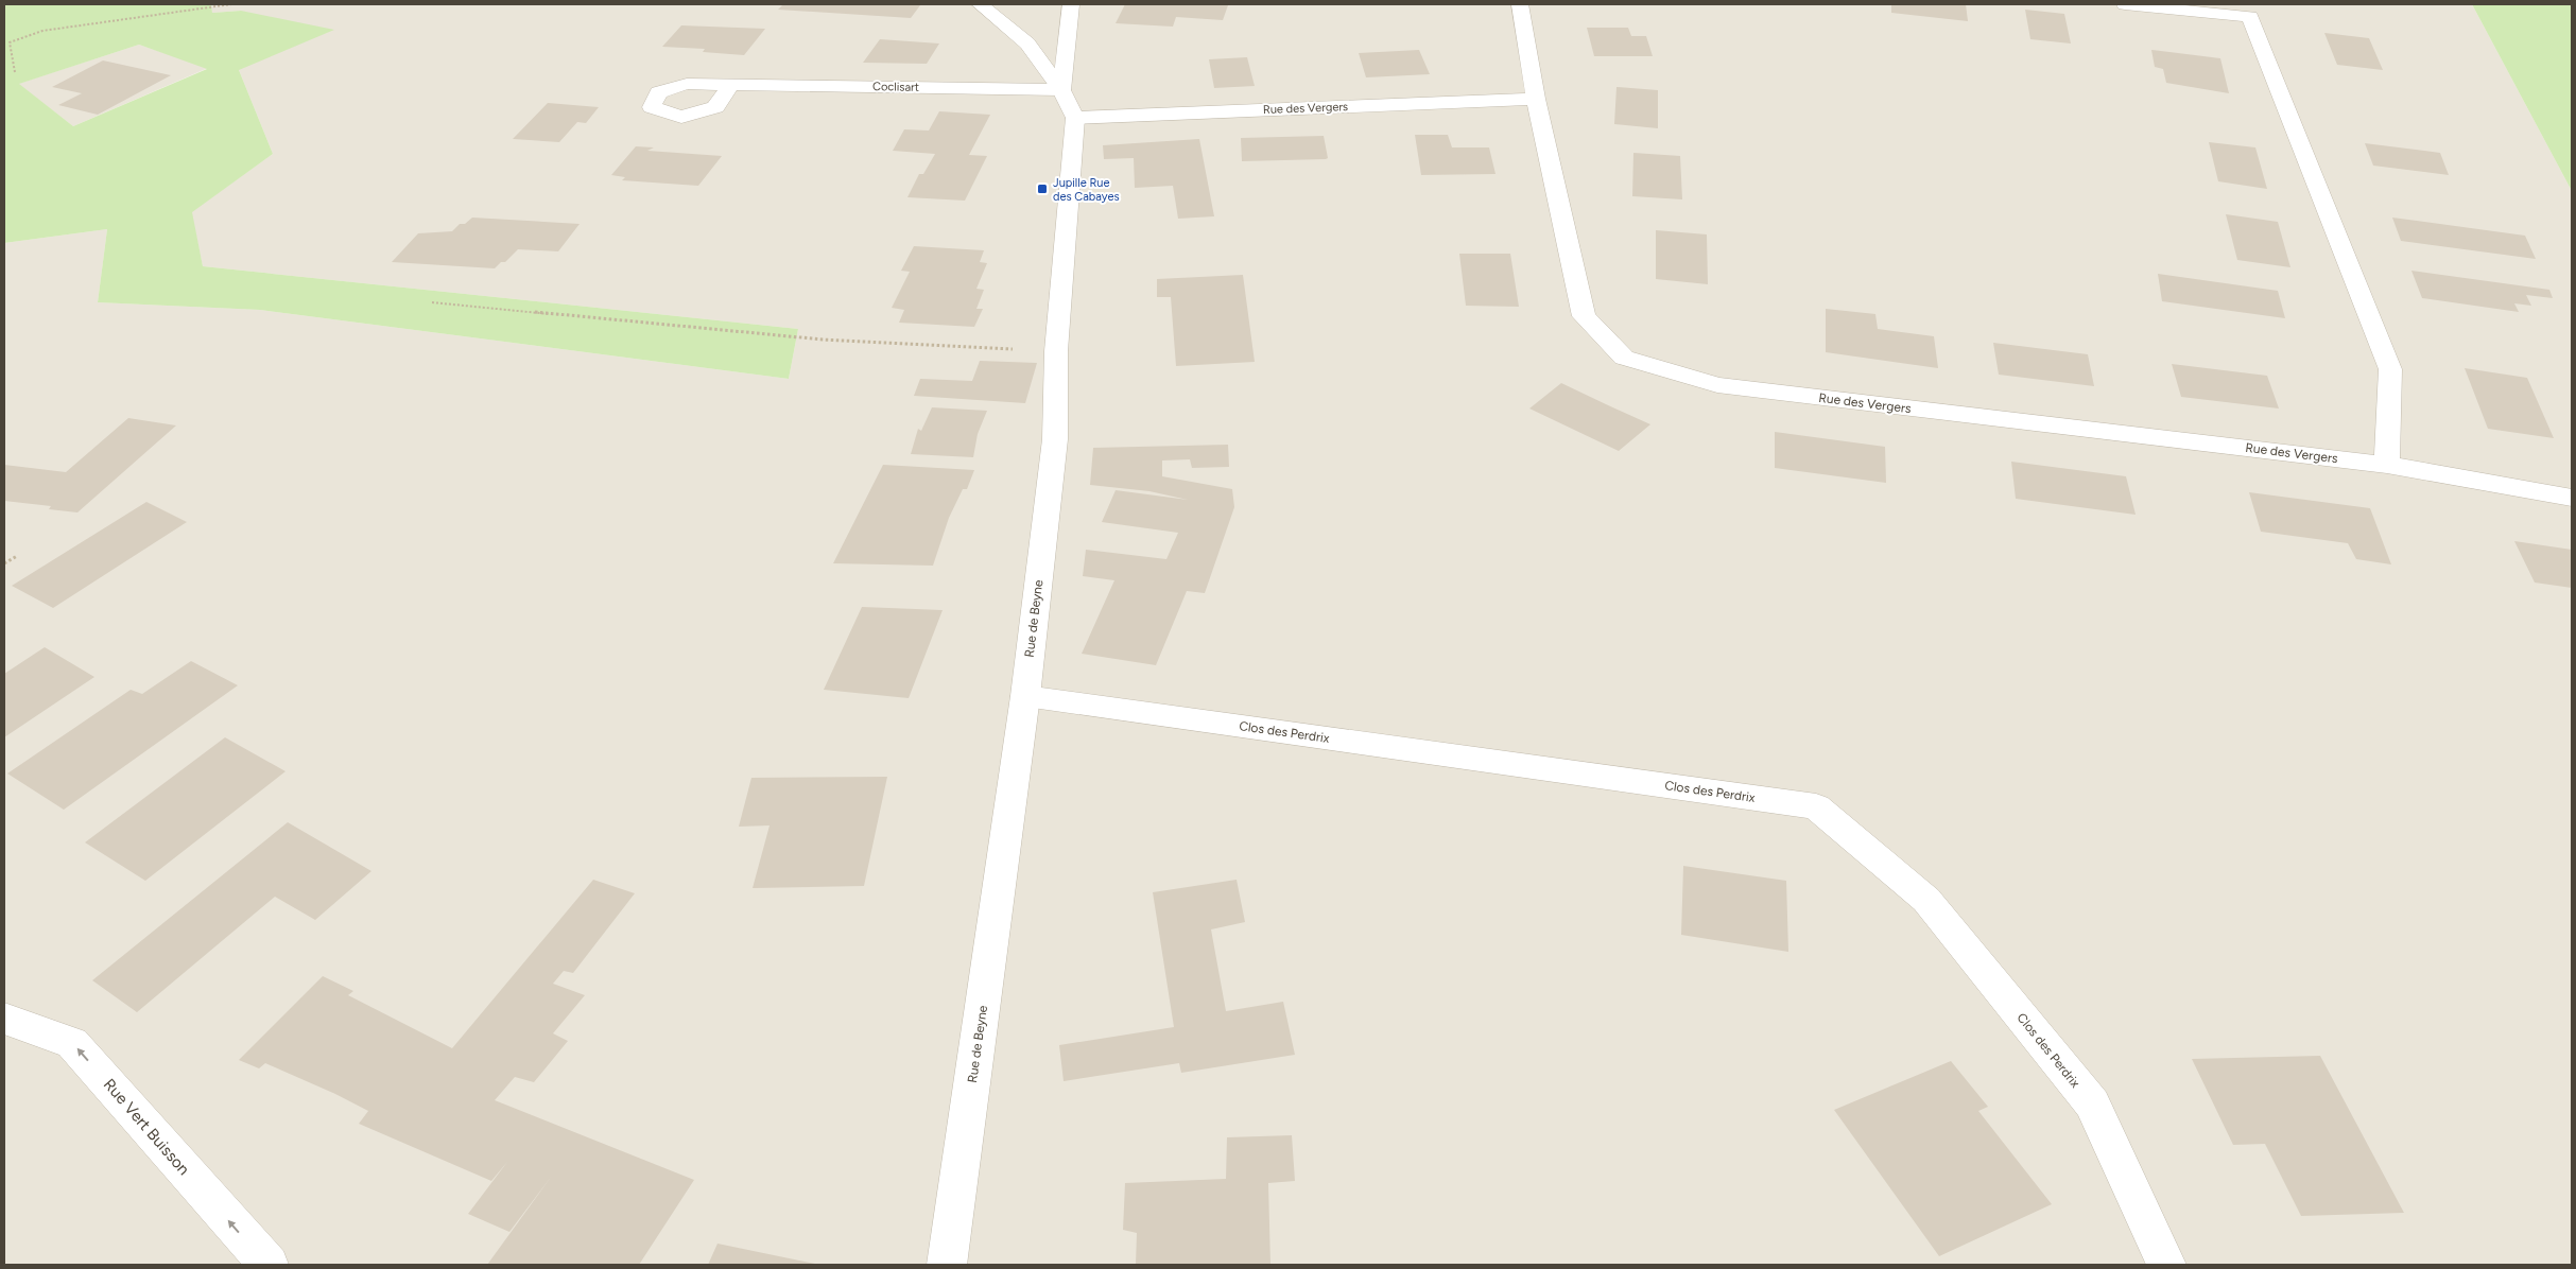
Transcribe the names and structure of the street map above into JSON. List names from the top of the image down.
{
  "streets": {
    "street": [
      "Coclisart",
      "Rue des Vergers",
      "Rue de Beyne",
      "Clos des Perdrix",
      "Rue Vert Buisson"
    ]
  },
  "crossings": [
    ["Rue des Vergers", "Rue de Beyne"],
    ["Rue de Beyne", "Clos des Perdrix"]
  ],
  "one_way": ["Rue Vert Buisson"],
  "places": {
    "transit": ["Jupille Rue des Cabayes"]
  }
}
